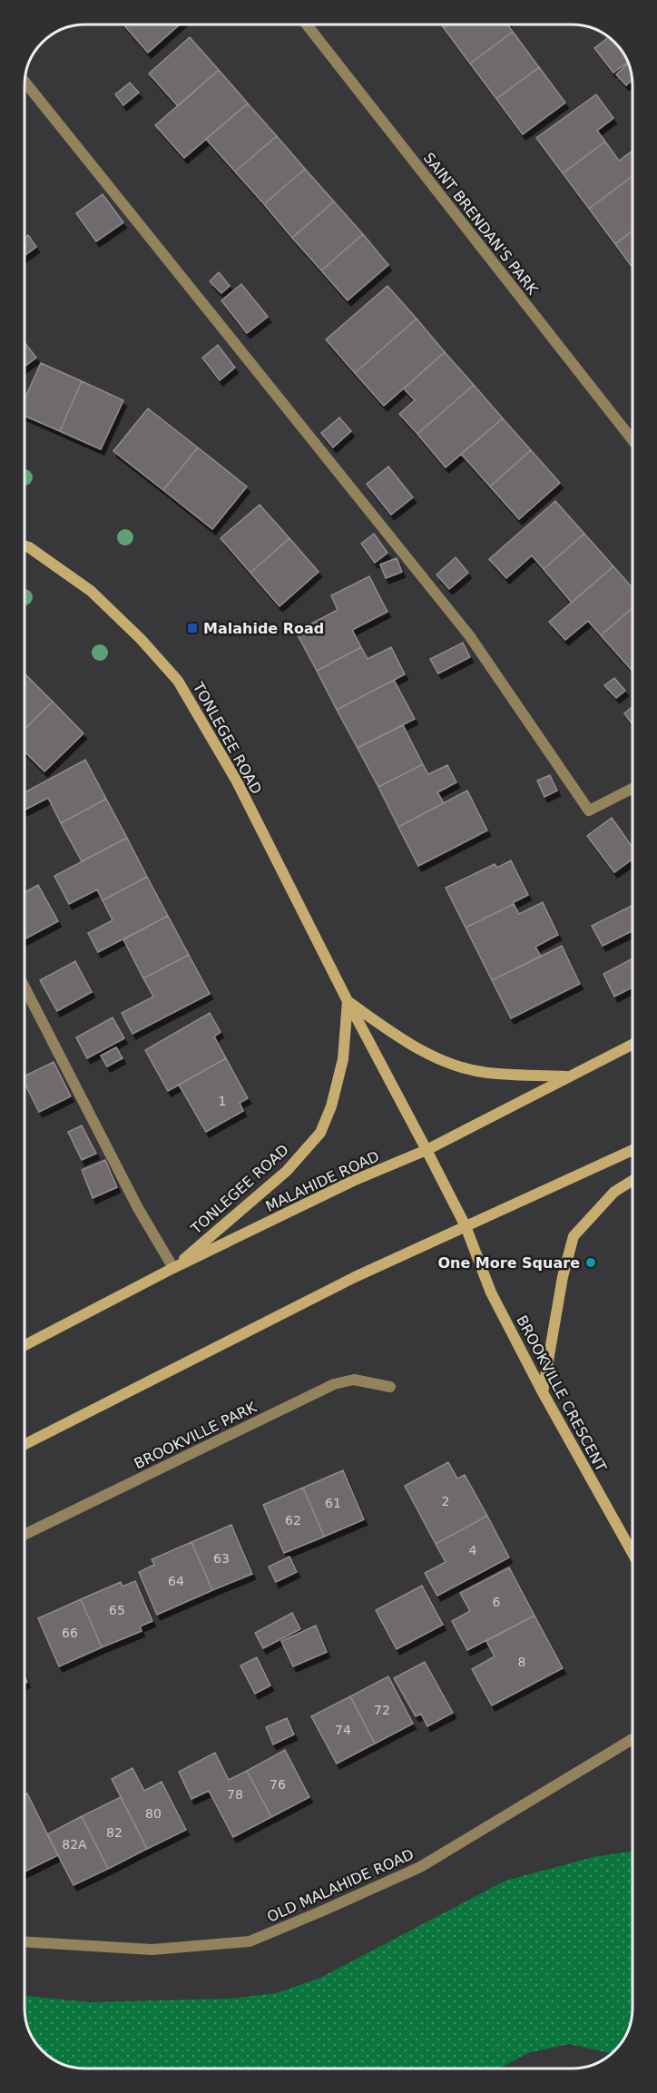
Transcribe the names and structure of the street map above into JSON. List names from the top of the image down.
{
  "streets": {
    "main road": ["TONLEGEE ROAD", "MALAHIDE ROAD", "BROOKVILLE CRESCENT"],
    "street": ["SAINT BRENDAN'S PARK", "BROOKVILLE PARK", "OLD MALAHIDE ROAD"]
  },
  "crossings": [
    ["TONLEGEE ROAD", "MALAHIDE ROAD"],
    ["TONLEGEE ROAD", "BROOKVILLE CRESCENT"]
  ],
  "places": {
    "transit": ["Malahide Road"],
    "other": ["One More Square"]
  },
  "house_numbers": [
    "1",
    "2",
    "61",
    "62",
    "4",
    "63",
    "64",
    "6",
    "65",
    "66",
    "8",
    "72",
    "74",
    "76",
    "78",
    "80",
    "82",
    "82A"
  ]
}
